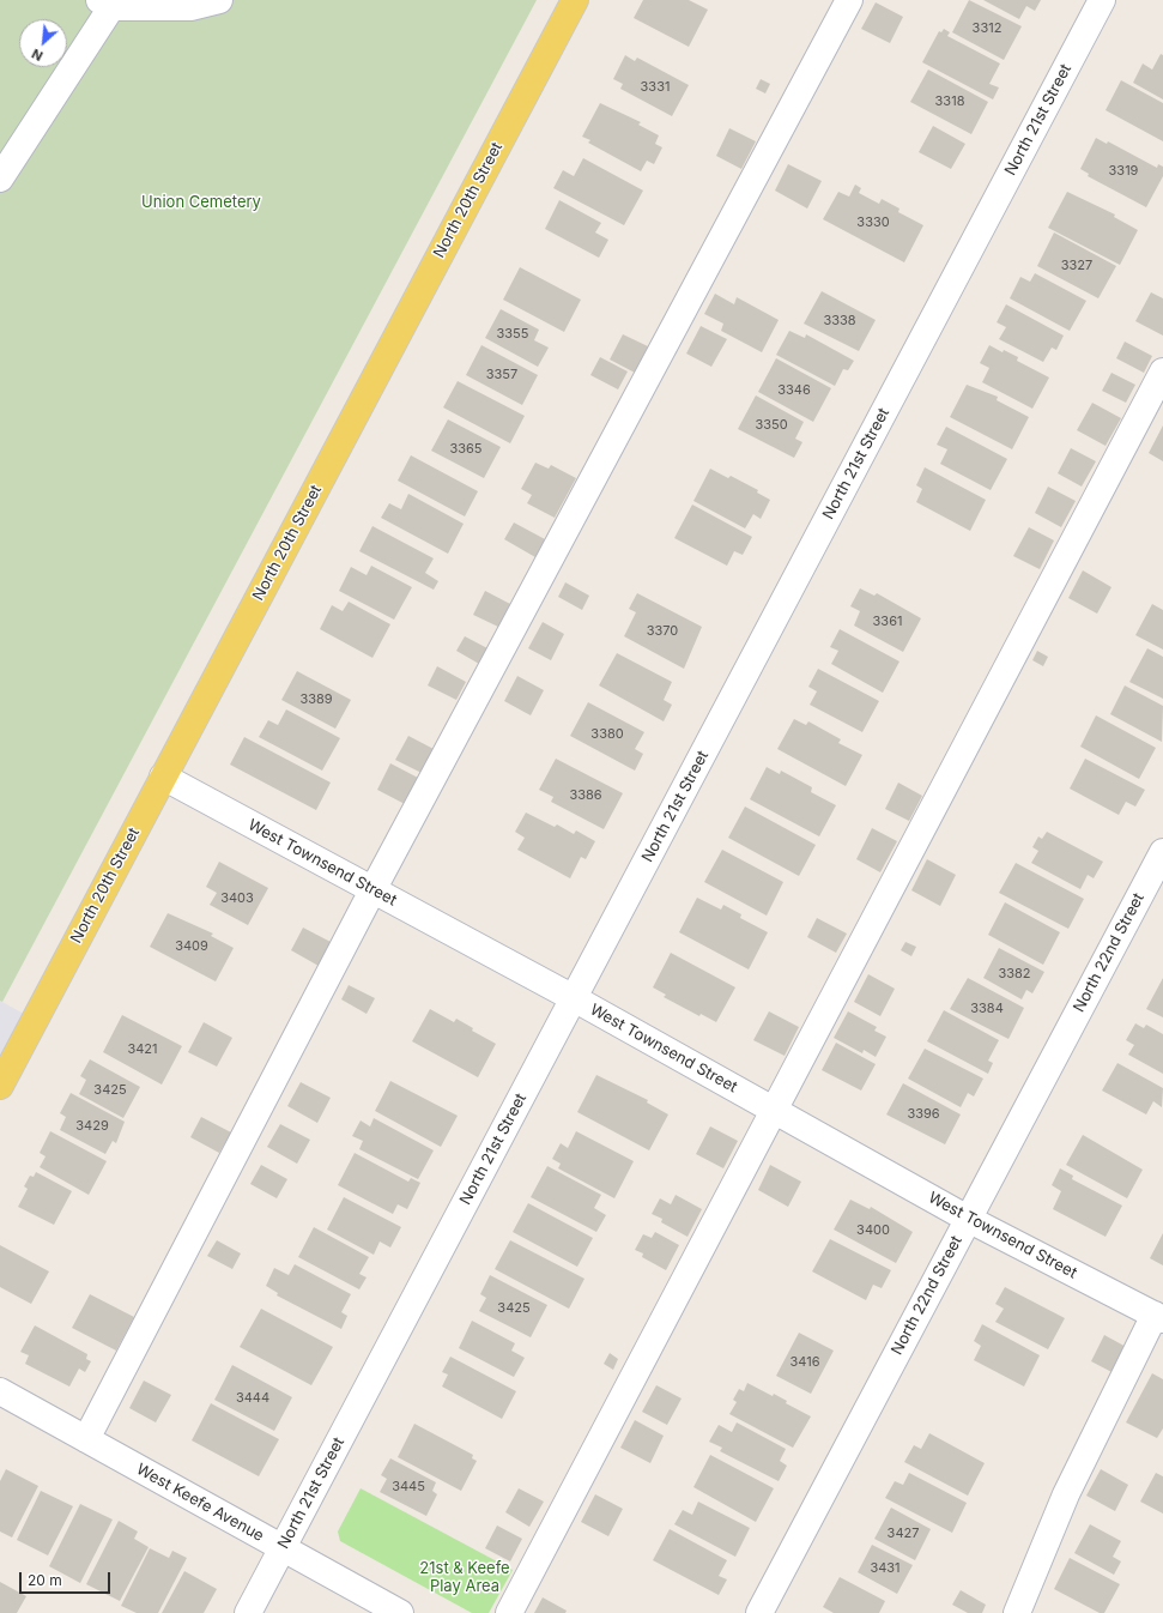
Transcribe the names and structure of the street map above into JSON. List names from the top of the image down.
{
  "streets": {
    "main road": ["North 20th Street"],
    "street": [
      "North 21st Street",
      "West Townsend Street",
      "North 22nd Street",
      "West Keefe Avenue"
    ]
  },
  "crossings": [
    ["North 21st Street", "West Townsend Street"],
    ["North 21st Street", "West Keefe Avenue"],
    ["North 20th Street", "West Townsend Street"],
    ["West Townsend Street", "North 22nd Street"]
  ],
  "parks": ["Union Cemetery", "21st & Keefe Play Area"],
  "house_numbers": [
    "3312",
    "3331",
    "3318",
    "3319",
    "3330",
    "3327",
    "3338",
    "3355",
    "3357",
    "3346",
    "3350",
    "3365",
    "3361",
    "3370",
    "3389",
    "3380",
    "3386",
    "3403",
    "3409",
    "3382",
    "3384",
    "3421",
    "3425",
    "3396",
    "3429",
    "3400",
    "3425",
    "3416",
    "3444",
    "3445",
    "3427",
    "3431"
  ],
  "scale_bar": "20 m",
  "north": "bottom left"
}
